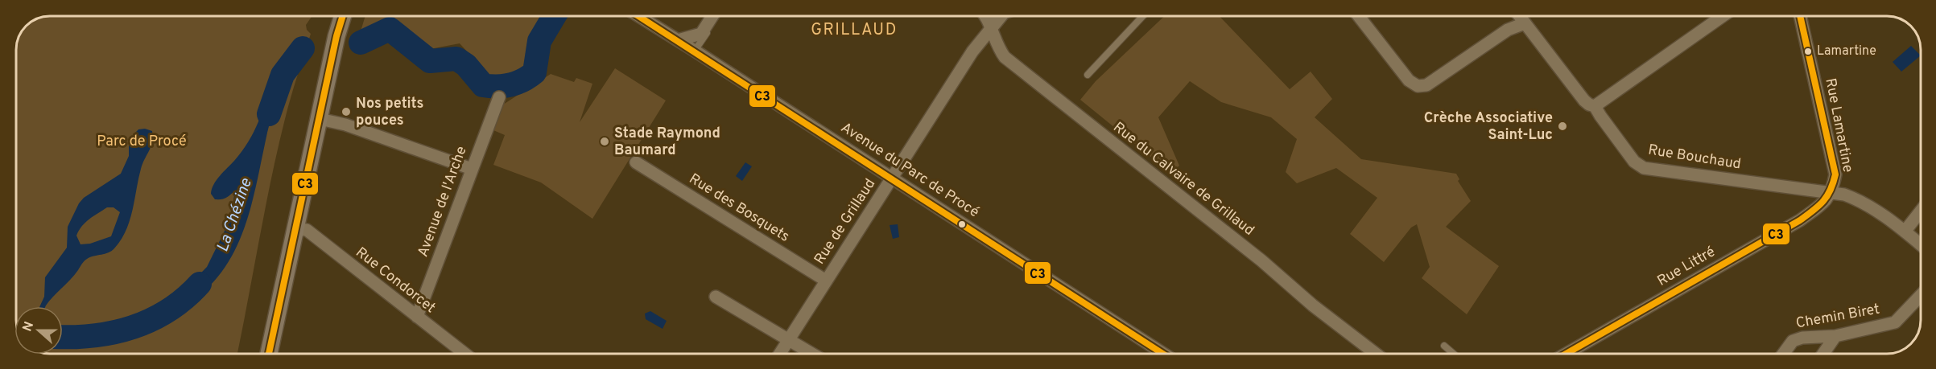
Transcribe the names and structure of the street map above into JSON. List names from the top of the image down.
{
  "streets": {
    "street": [
      "Rue Lamartine",
      "Rue Bouchaud",
      "Avenue du Parc de Procé",
      "Rue du Calvaire de Grillaud",
      "Avenue de l'Arche",
      "Rue des Bosquets",
      "Rue de Grillaud",
      "Rue Littré",
      "Rue Condorcet",
      "Chemin Biret"
    ]
  },
  "crossings": [
    ["Rue Lamartine", "Rue Bouchaud"],
    ["Rue Lamartine", "Rue Littré"],
    ["Rue Bouchaud", "Rue Littré"],
    ["Avenue du Parc de Procé", "Rue de Grillaud"],
    ["Rue du Calvaire de Grillaud", "Rue de Grillaud"],
    ["Avenue de l'Arche", "Rue Condorcet"],
    ["Rue des Bosquets", "Rue de Grillaud"]
  ],
  "districts": ["GRILLAUD"],
  "water": ["La Chézine"],
  "parks": ["Parc de Procé"],
  "places": [
    "Lamartine",
    "Nos petits pouces",
    "Crèche Associative Saint-Luc",
    "Stade Raymond Baumard"
  ],
  "lines": ["transit line C3"],
  "north": "left"
}
